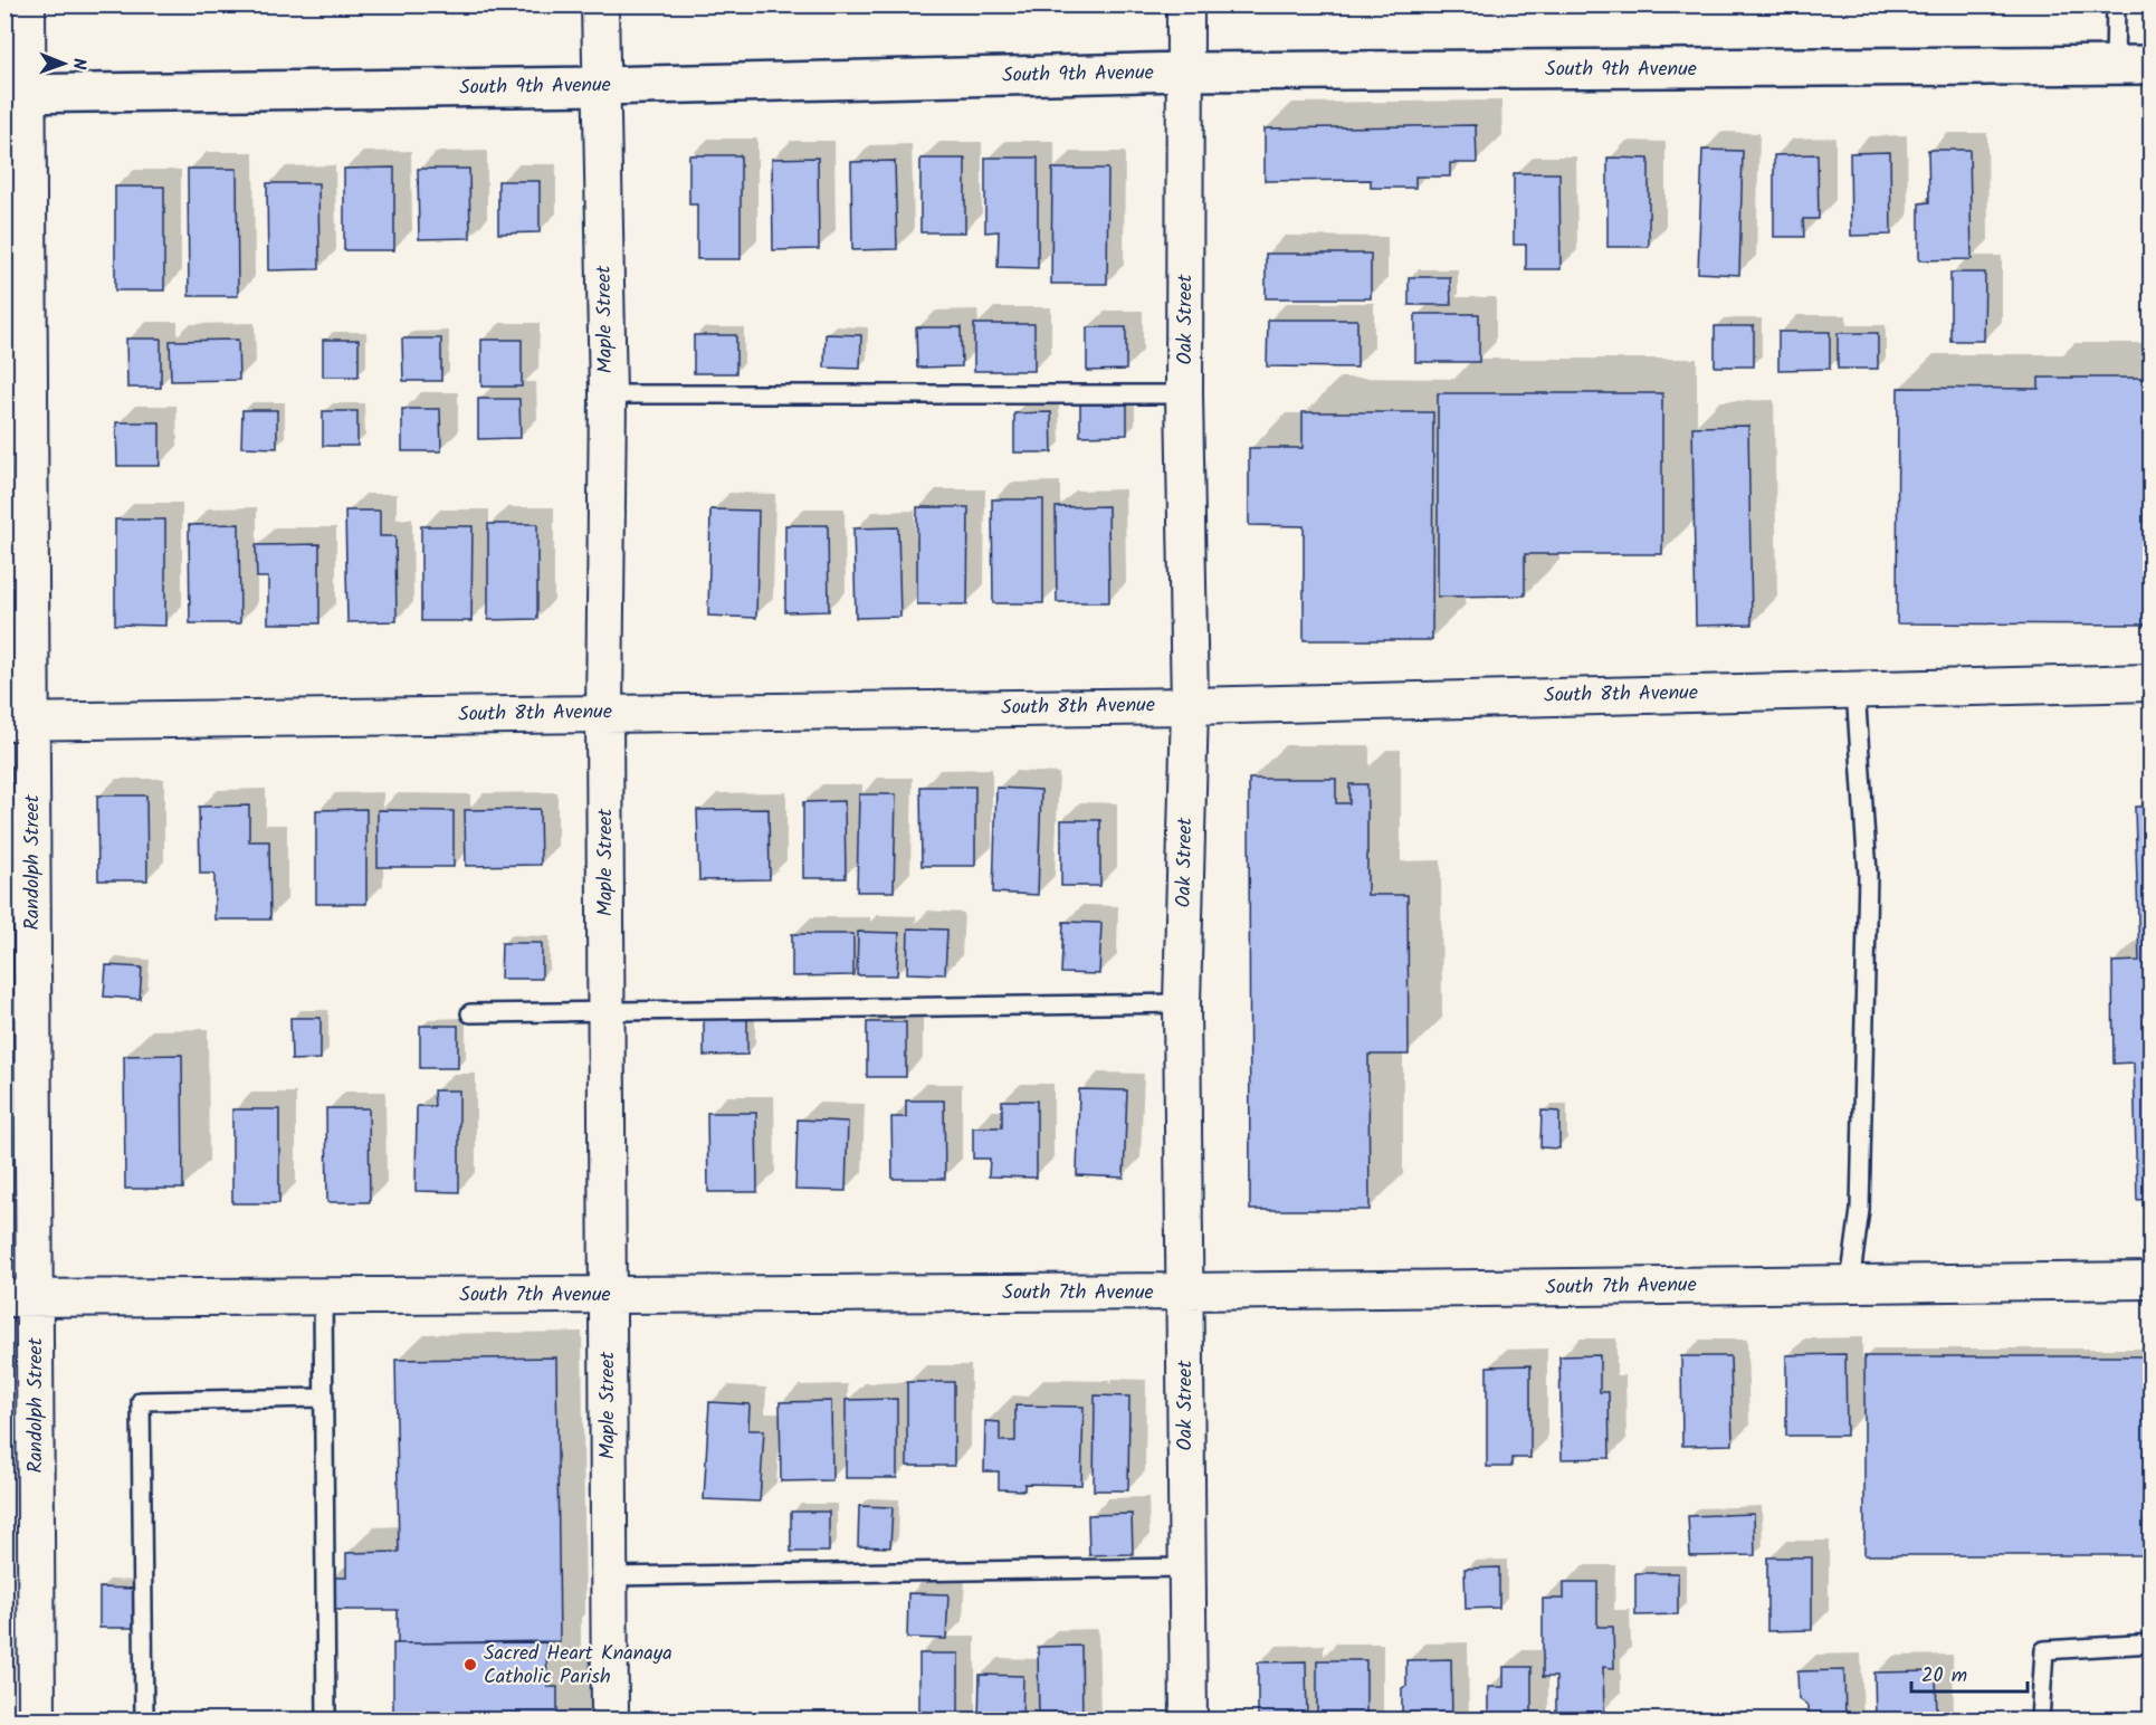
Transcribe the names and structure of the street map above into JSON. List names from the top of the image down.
{
  "streets": {
    "street": [
      "South 9th Avenue",
      "Maple Street",
      "Oak Street",
      "South 8th Avenue",
      "Randolph Street",
      "South 7th Avenue"
    ]
  },
  "crossings": [
    ["South 9th Avenue", "Maple Street"],
    ["South 9th Avenue", "Oak Street"],
    ["South 9th Avenue", "Randolph Street"],
    ["Maple Street", "South 8th Avenue"],
    ["Maple Street", "South 7th Avenue"],
    ["Oak Street", "South 8th Avenue"],
    ["Oak Street", "South 7th Avenue"],
    ["South 8th Avenue", "Randolph Street"],
    ["Randolph Street", "South 7th Avenue"]
  ],
  "places": ["Sacred Heart Knanaya Catholic Parish"],
  "scale_bar": "20 m",
  "north": "right"
}
